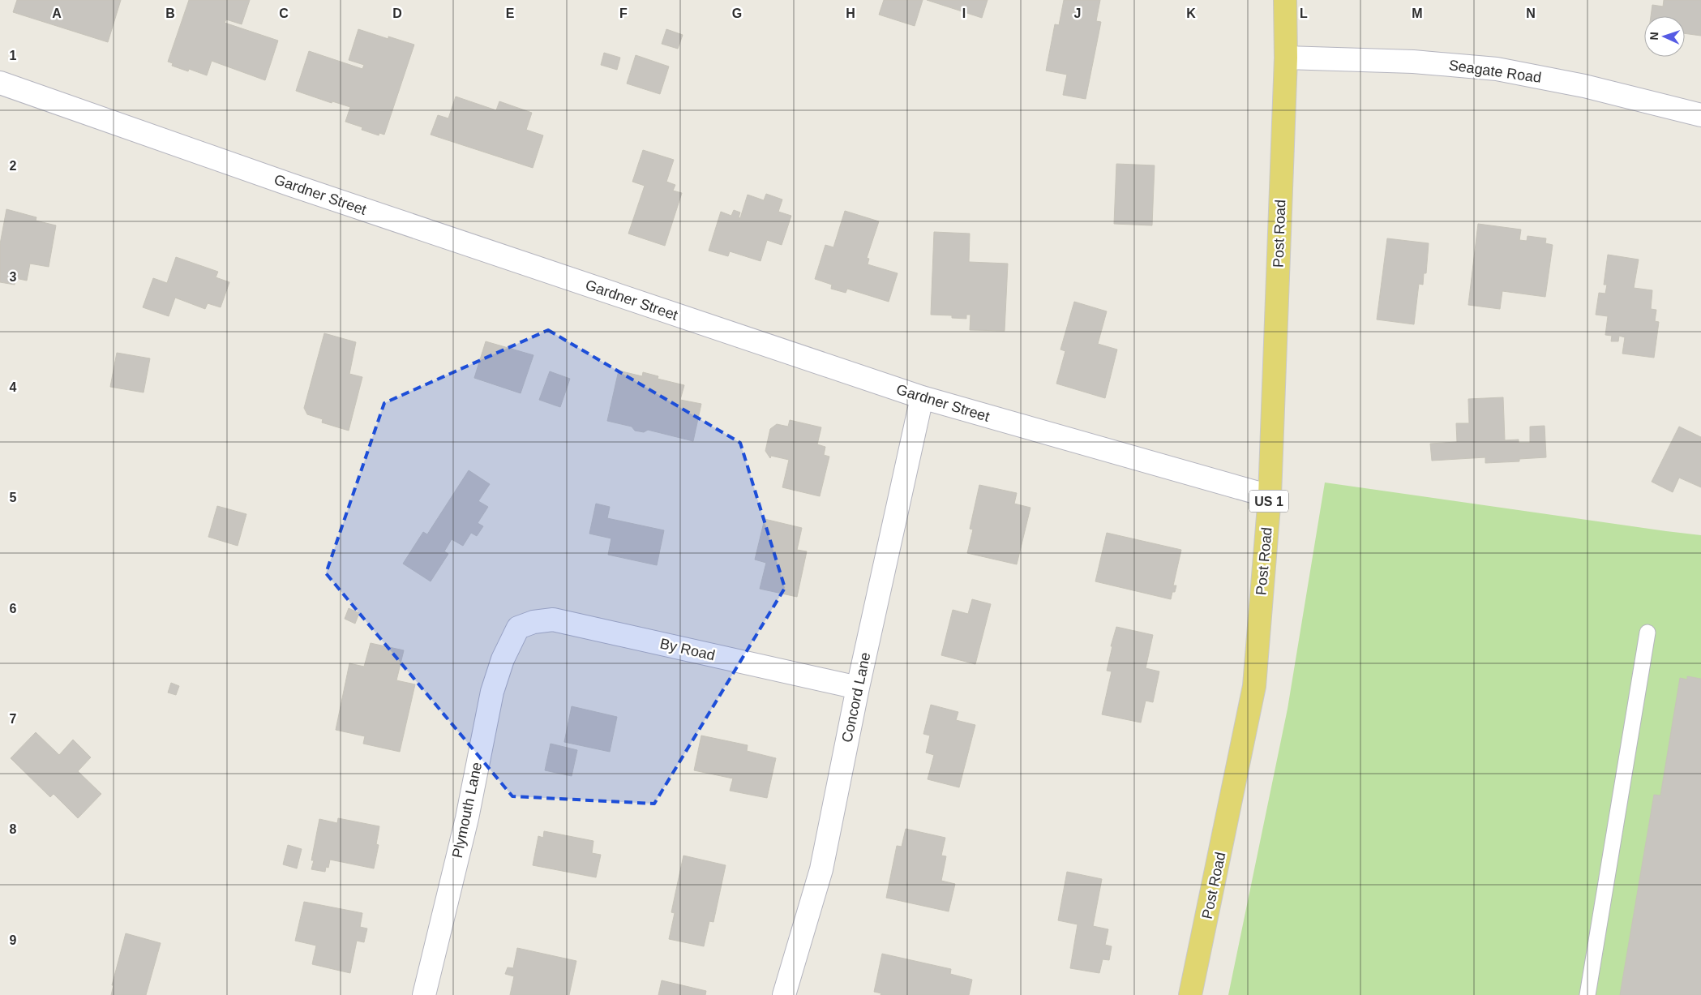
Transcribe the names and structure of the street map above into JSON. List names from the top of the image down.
{
  "streets": {
    "main road": ["Post Road", "US 1"],
    "street": [
      "Seagate Road",
      "Gardner Street",
      "By Road",
      "Concord Lane",
      "Plymouth Lane"
    ]
  },
  "crossings": [
    ["Seagate Road", "Post Road"],
    ["Gardner Street", "Post Road"],
    ["Gardner Street", "Concord Lane"],
    ["By Road", "Concord Lane"],
    ["By Road", "Plymouth Lane"]
  ],
  "north": "left",
  "grid": {
    "columns": [
      "A",
      "B",
      "C",
      "D",
      "E",
      "F",
      "G",
      "H",
      "I",
      "J",
      "K",
      "L",
      "M",
      "N"
    ],
    "rows": [
      "1",
      "2",
      "3",
      "4",
      "5",
      "6",
      "7",
      "8",
      "9"
    ]
  }
}
